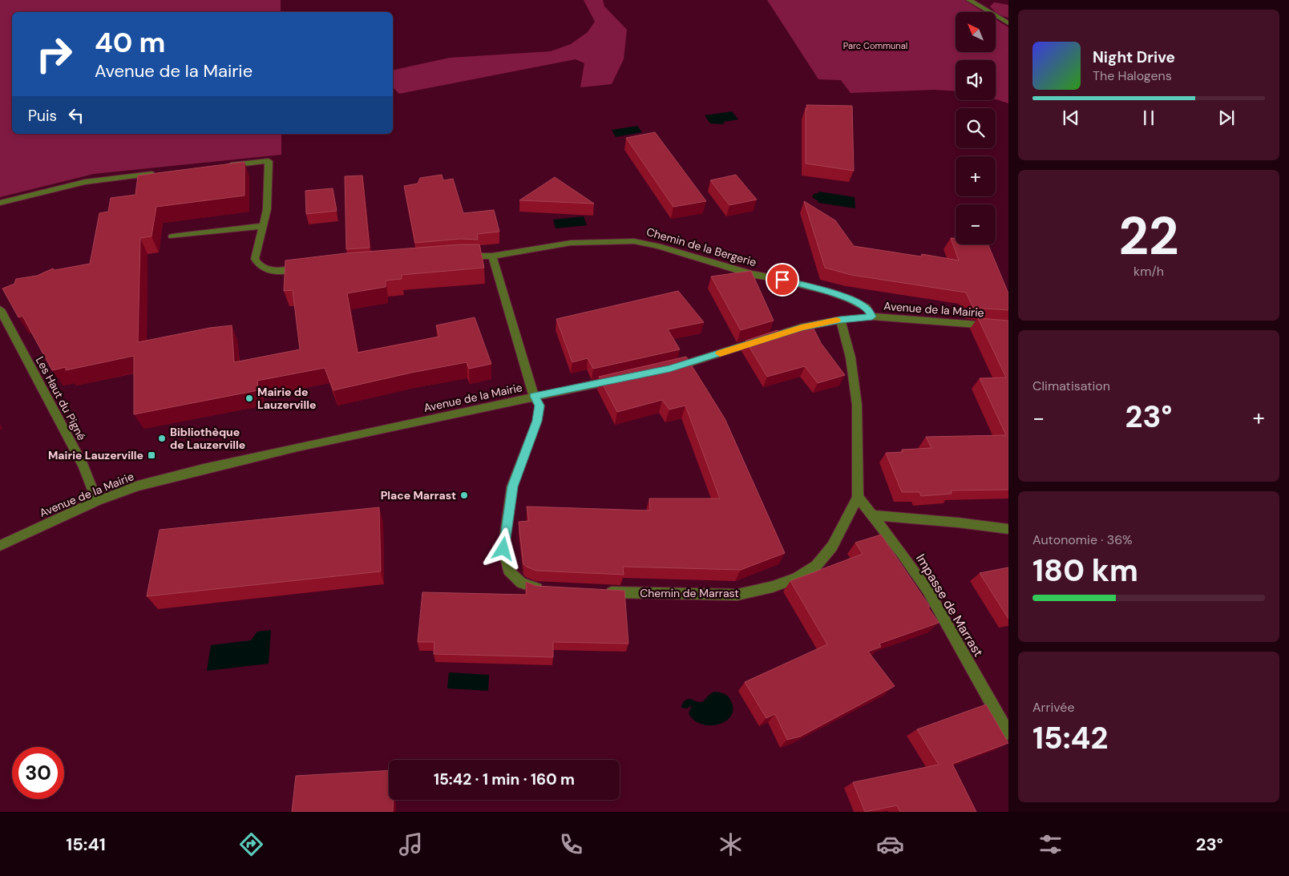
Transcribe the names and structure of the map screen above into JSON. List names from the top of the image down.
{
  "streets": {
    "street": [
      "Chemin de la Bergerie",
      "Avenue de la Mairie",
      "Les Haut du Pigné",
      "Chemin de Marrast",
      "Impasse de Marrast"
    ]
  },
  "crossings": [
    ["Chemin de la Bergerie", "Avenue de la Mairie"],
    ["Avenue de la Mairie", "Les Haut du Pigné"],
    ["Avenue de la Mairie", "Chemin de Marrast"],
    ["Chemin de Marrast", "Impasse de Marrast"]
  ],
  "parks": ["Parc Communal"],
  "places": {
    "other": ["Mairie de Lauzerville", "Bibliothèque de Lauzerville", "Place Marrast"],
    "transit": ["Mairie Lauzerville"]
  },
  "north": "top left",
  "page": {
    "map_buttons": ["+", "−"],
    "turn": ["40 m", "Avenue de la Mairie"],
    "song": ["Night Drive", "The Halogens"],
    "then": "Puis",
    "tile": [
      ["22", "km/h"],
      "Climatisation",
      ["Autonomie · 36%", "180 km"],
      ["Arrivée", "15:42"]
    ],
    "heat": ["−", "23°", "+"],
    "limit": "30",
    "trip": "15:42 · 1 min · 160 m",
    "tabs": ["15:41", "23°"]
  }
}
